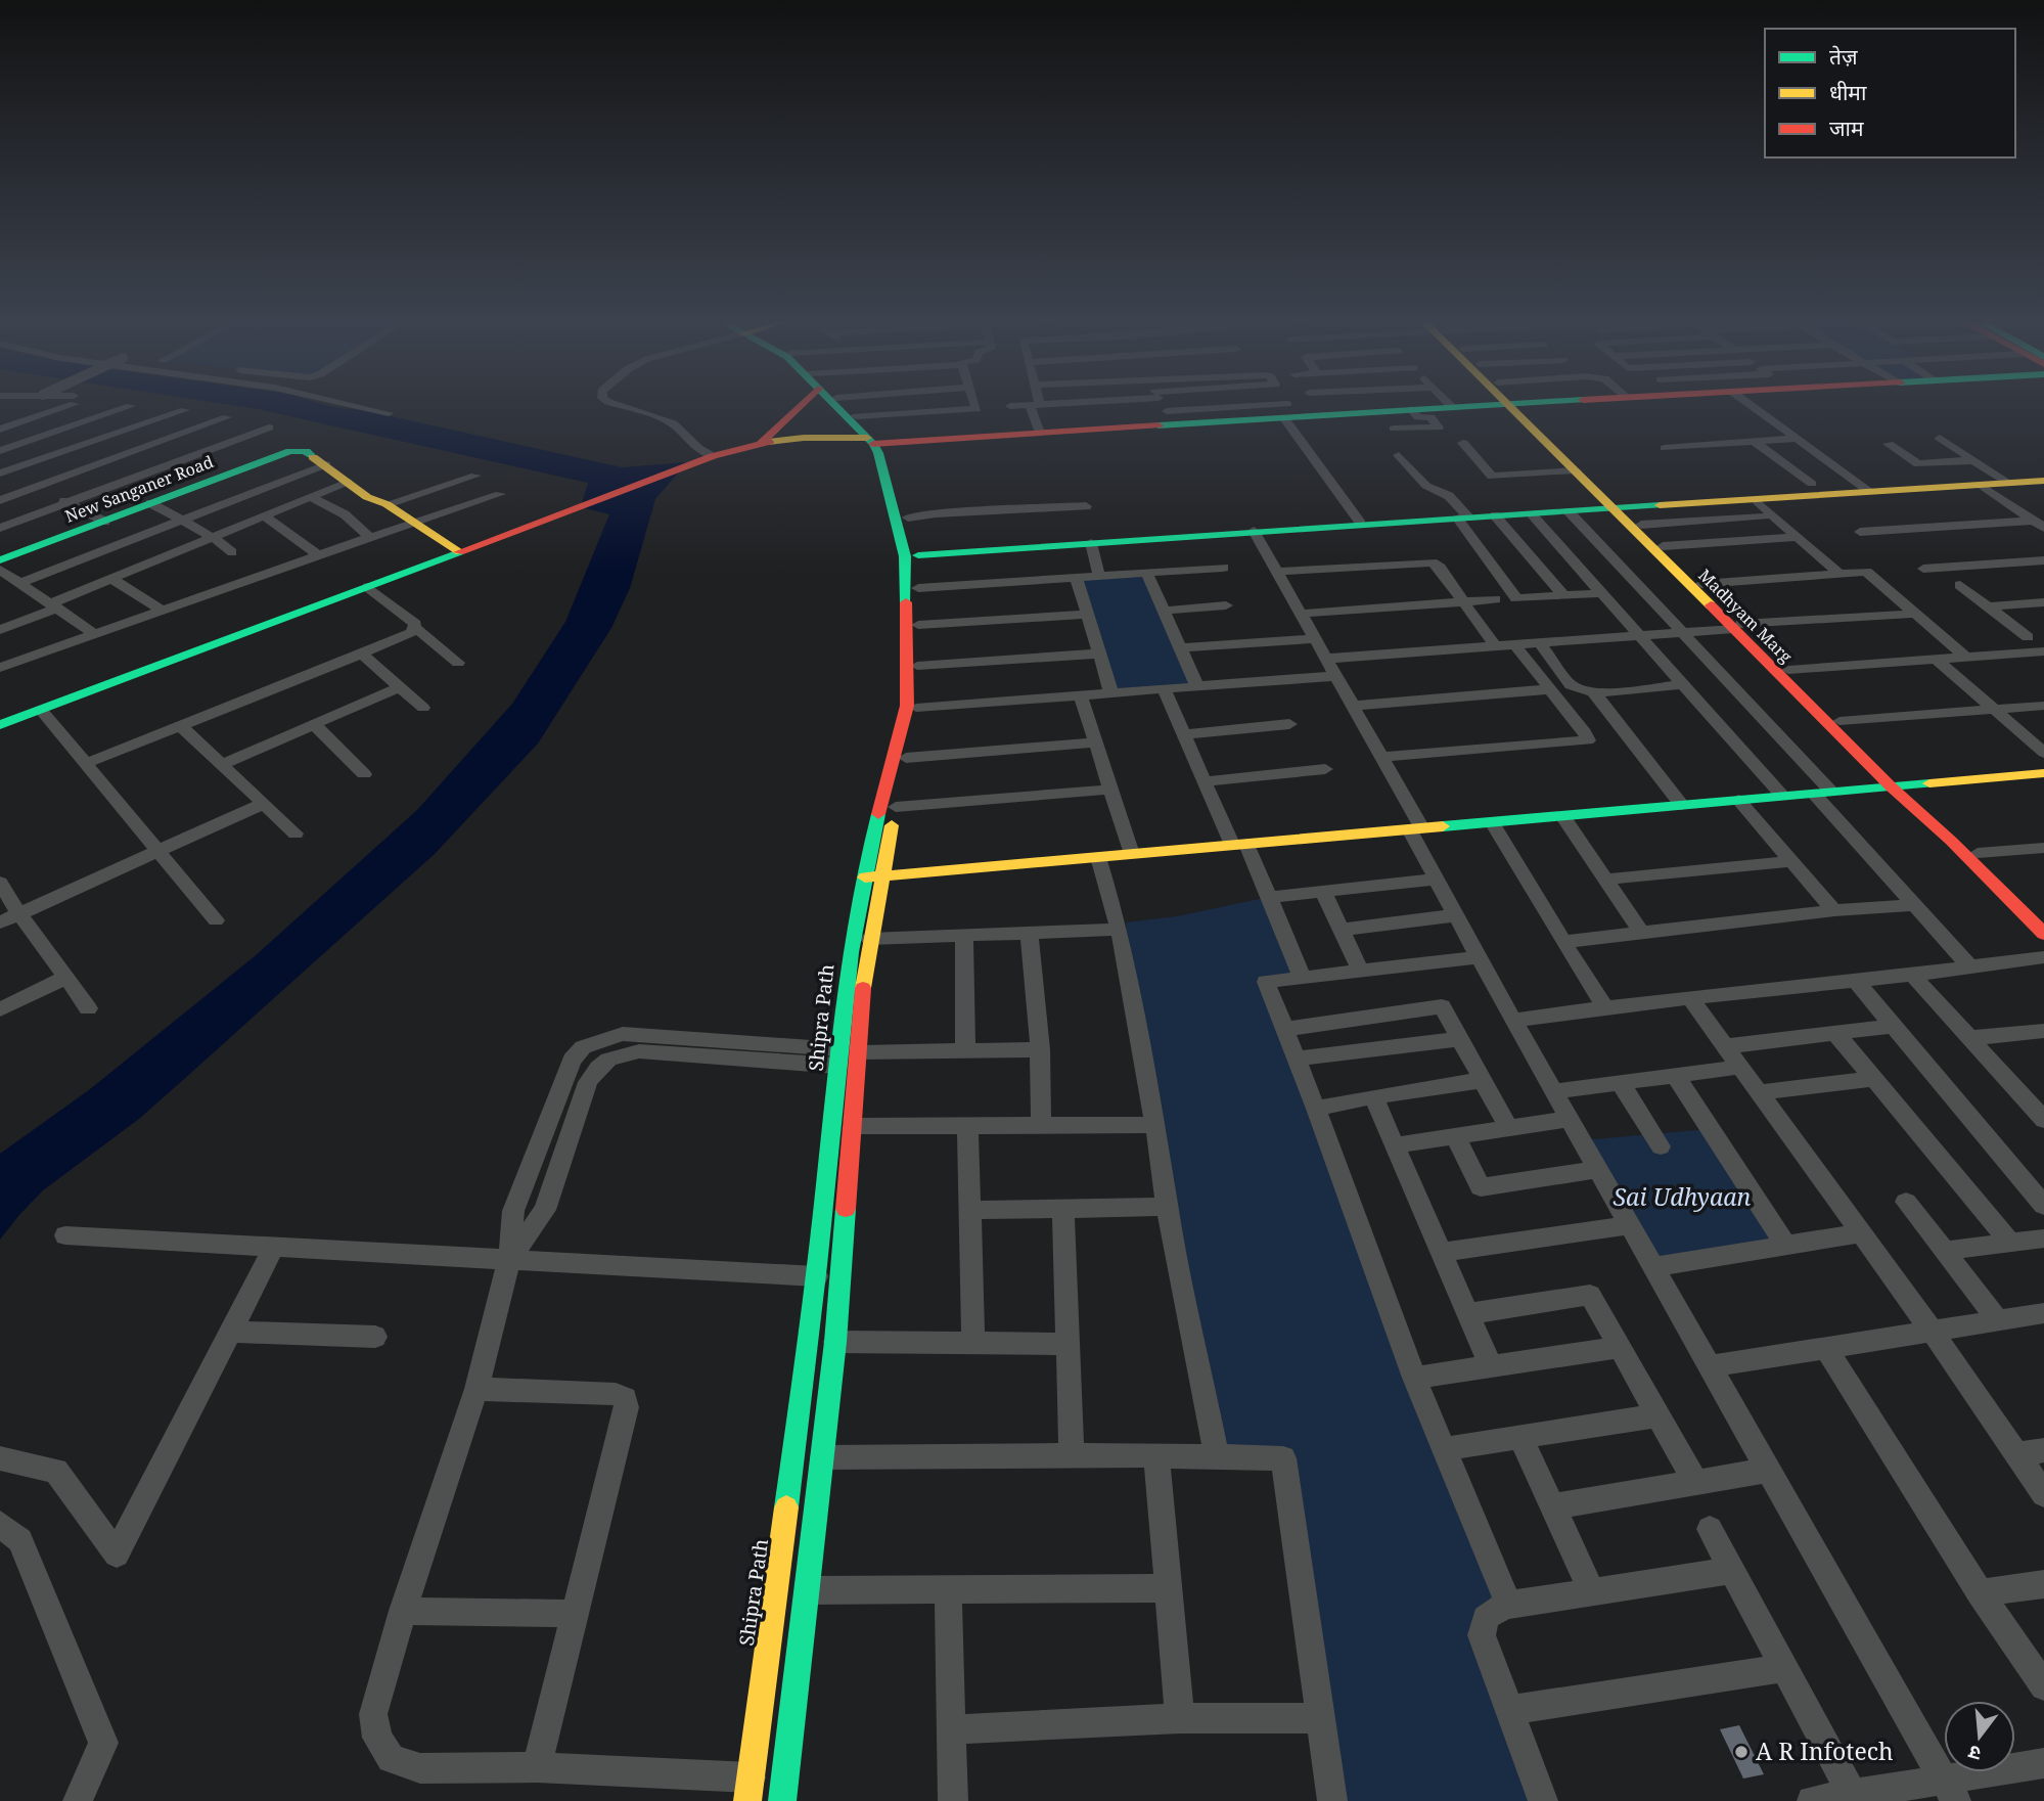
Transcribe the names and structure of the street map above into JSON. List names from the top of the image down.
{
  "streets": {
    "main road": ["New Sanganer Road", "Madhyam Marg", "Shipra Path"]
  },
  "parks": ["Sai Udhyaan"],
  "places": ["A R Infotech"],
  "legend": ["तेज़", "धीमा", "जाम"],
  "north": "bottom"
}
